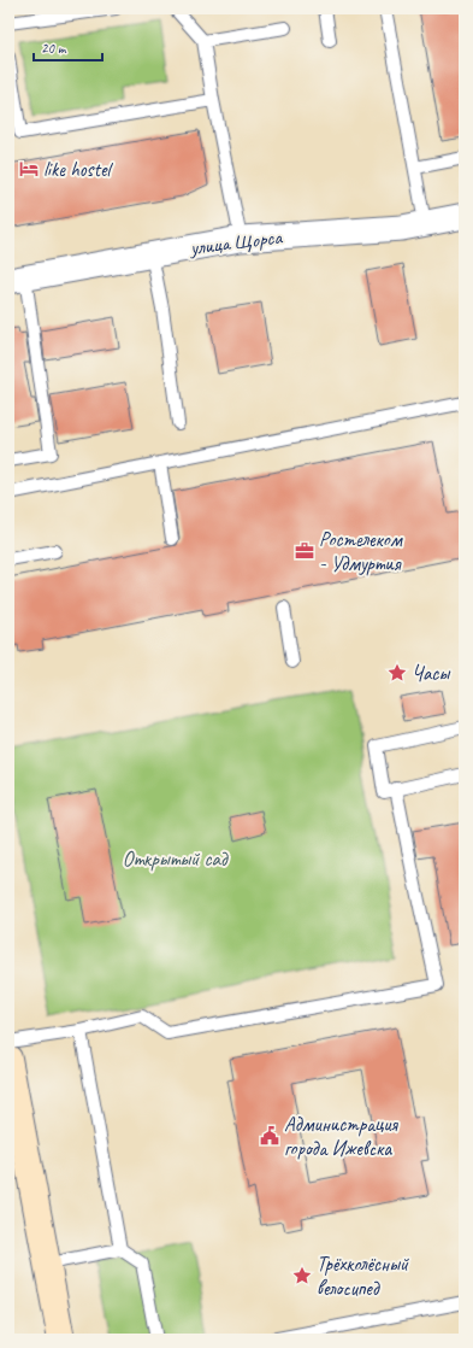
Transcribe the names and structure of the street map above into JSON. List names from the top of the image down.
{
  "streets": {
    "street": ["улица Щорса"]
  },
  "parks": ["Открытый сад"],
  "places": {
    "hotel": ["like hostel"],
    "office": ["Ростелеком - Удмуртия"],
    "place": ["Часы", "Трёхколёсный велосипед"],
    "public building": ["Администрация города Ижевска"]
  },
  "scale_bar": "20 m"
}
